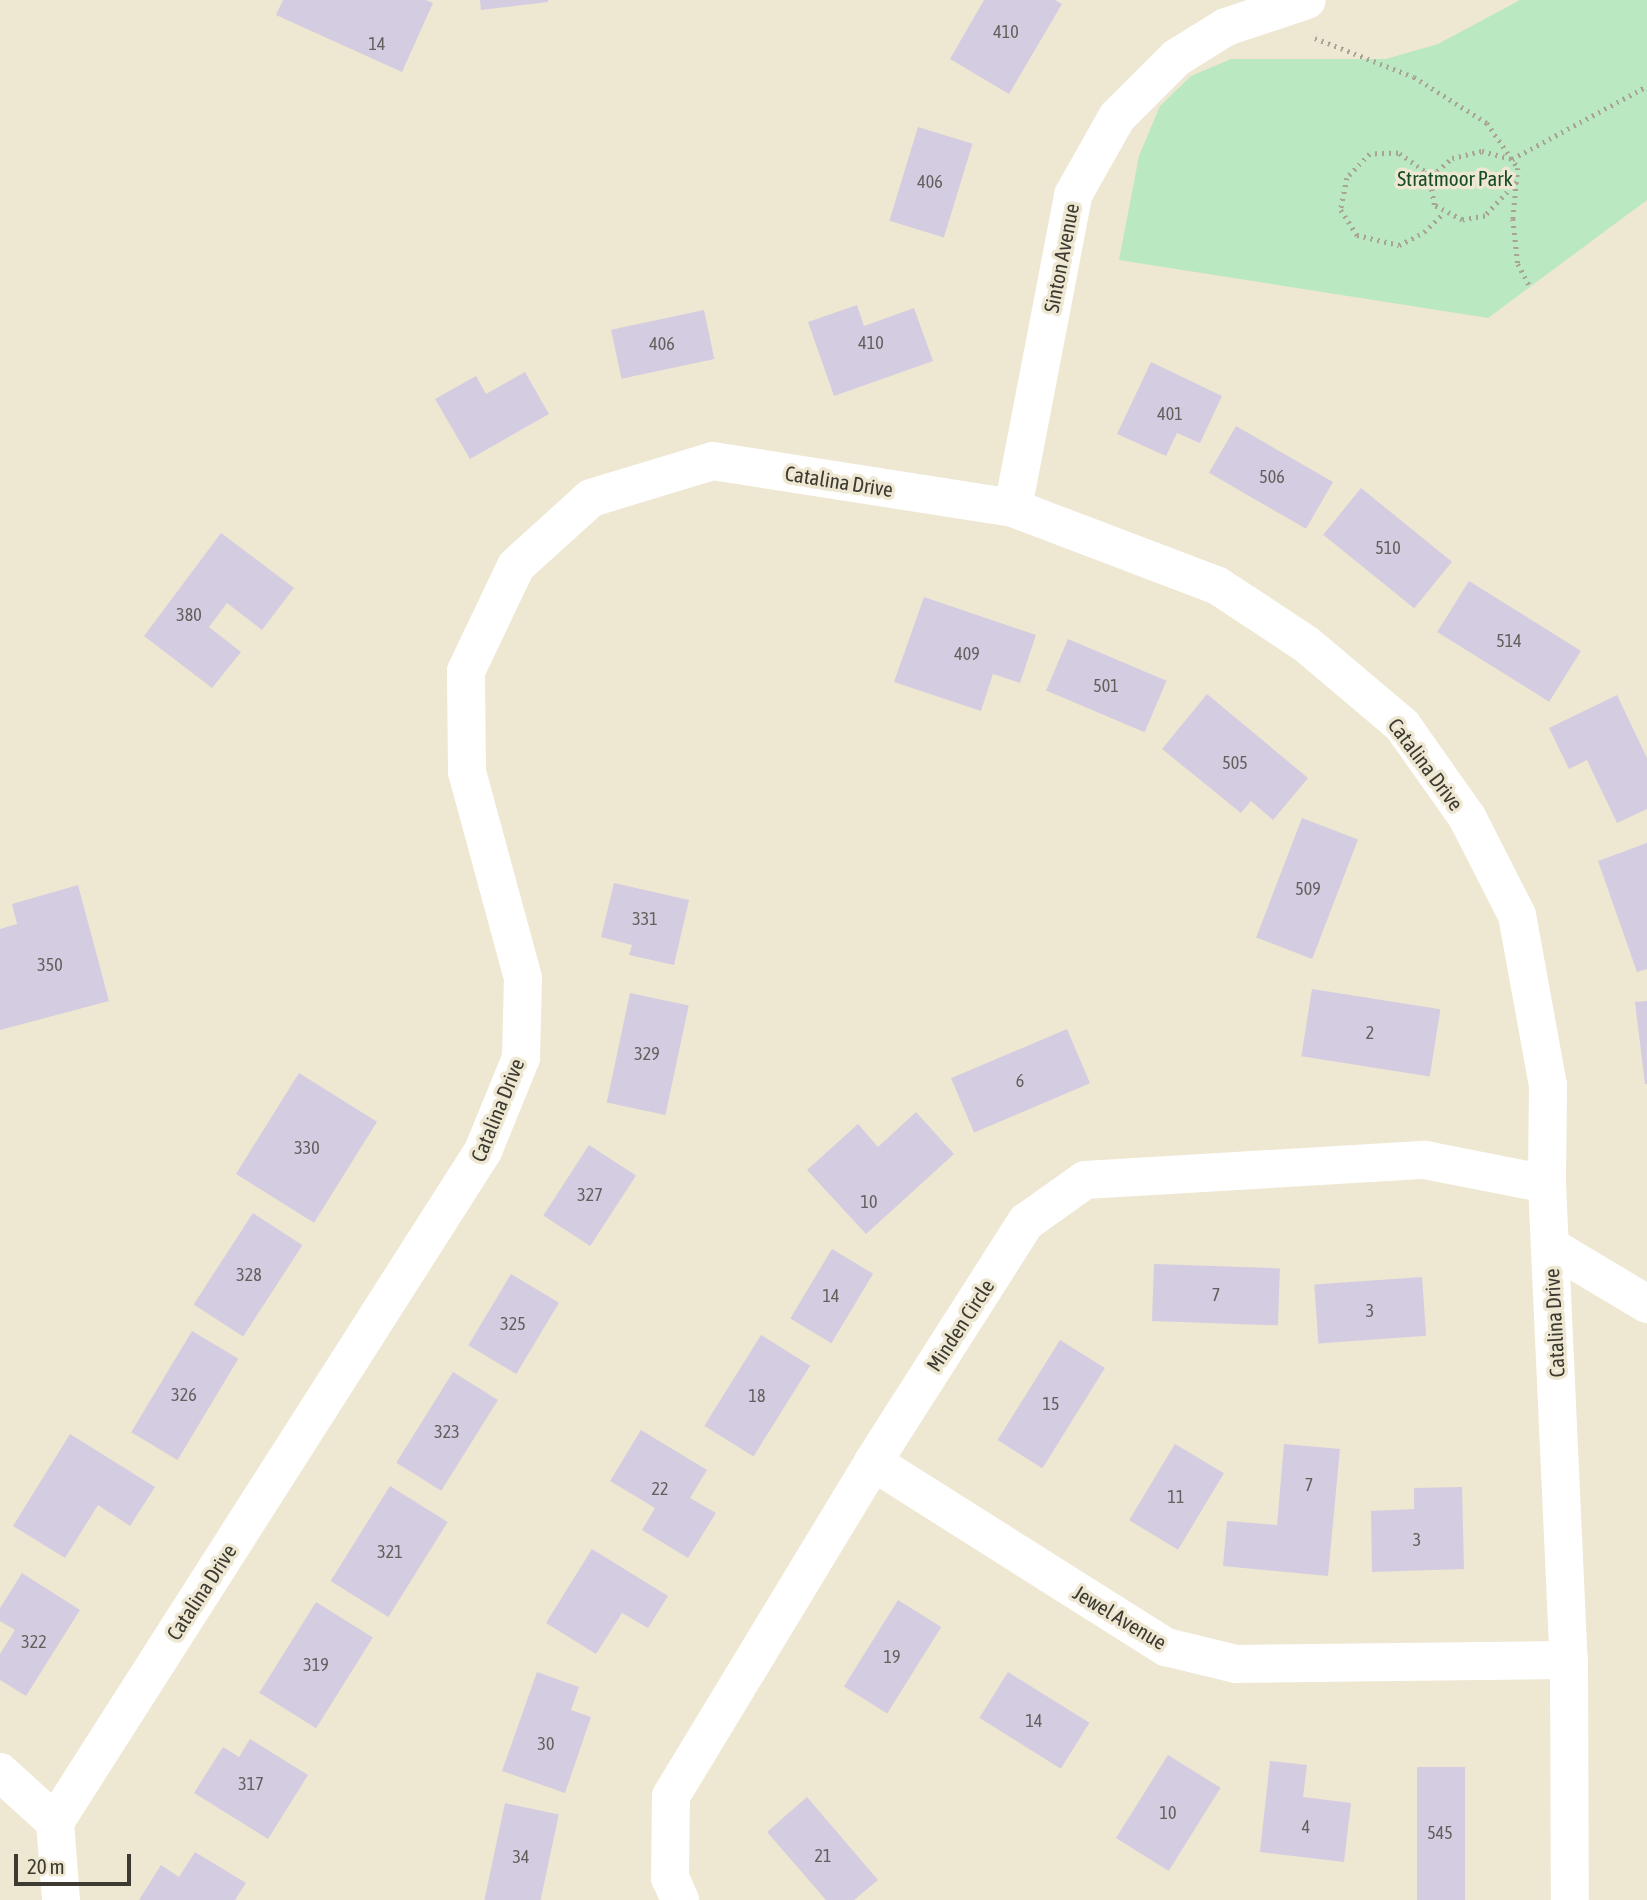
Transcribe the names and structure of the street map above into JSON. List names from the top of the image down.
{
  "streets": {
    "street": [
      "Sinton Avenue",
      "Catalina Drive",
      "Minden Circle",
      "Jewel Avenue"
    ]
  },
  "crossings": [
    ["Sinton Avenue", "Catalina Drive"],
    ["Catalina Drive", "Minden Circle"],
    ["Catalina Drive", "Jewel Avenue"],
    ["Minden Circle", "Jewel Avenue"]
  ],
  "parks": ["Stratmoor Park"],
  "house_numbers": [
    "410",
    "14",
    "406",
    "410",
    "406",
    "401",
    "506",
    "510",
    "380",
    "514",
    "409",
    "501",
    "505",
    "509",
    "331",
    "350",
    "2",
    "329",
    "6",
    "330",
    "327",
    "10",
    "328",
    "7",
    "14",
    "3",
    "325",
    "326",
    "18",
    "15",
    "323",
    "7",
    "22",
    "11",
    "3",
    "321",
    "322",
    "19",
    "319",
    "14",
    "30",
    "317",
    "10",
    "4",
    "545",
    "21",
    "34"
  ],
  "scale_bar": "20 m"
}
